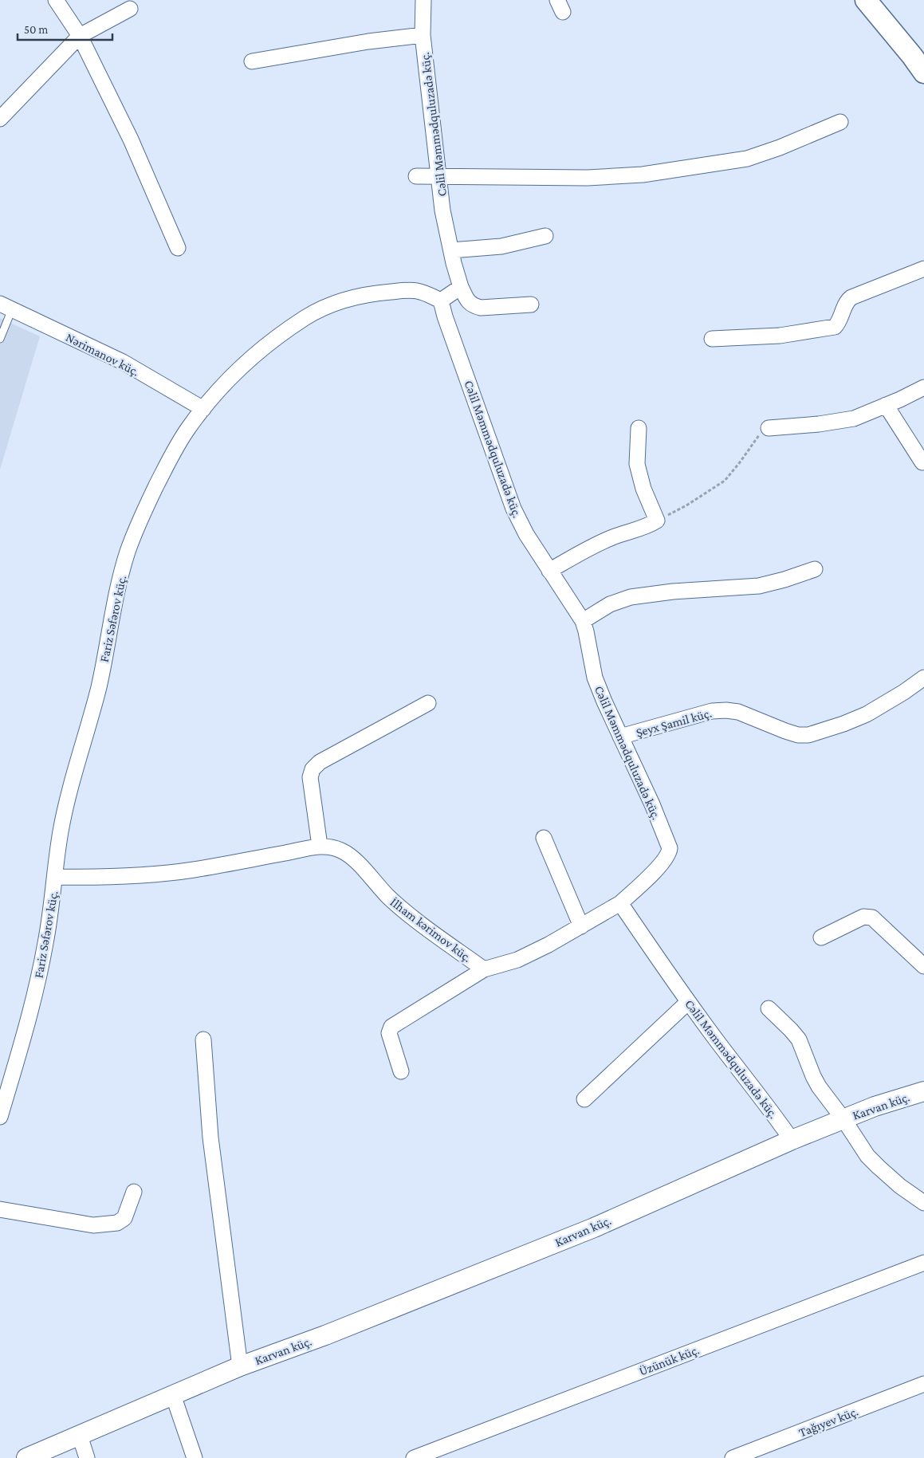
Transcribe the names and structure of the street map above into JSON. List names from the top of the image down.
{
  "streets": {
    "street": [
      "Cəlil Məmmədquluzadə küç.",
      "Nərimanov küç.",
      "Fariz Səfərov küç.",
      "Şeyx Şamil küç.",
      "İlham kərimov küç.",
      "Karvan küç.",
      "Üzünük küç.",
      "Tağıyev küç."
    ]
  },
  "crossings": [
    ["Cəlil Məmmədquluzadə küç.", "Fariz Səfərov küç."],
    ["Cəlil Məmmədquluzadə küç.", "Şeyx Şamil küç."],
    ["Cəlil Məmmədquluzadə küç.", "İlham kərimov küç."],
    ["Cəlil Məmmədquluzadə küç.", "Karvan küç."],
    ["Nərimanov küç.", "Fariz Səfərov küç."],
    ["Fariz Səfərov küç.", "İlham kərimov küç."]
  ],
  "scale_bar": "50 m"
}
